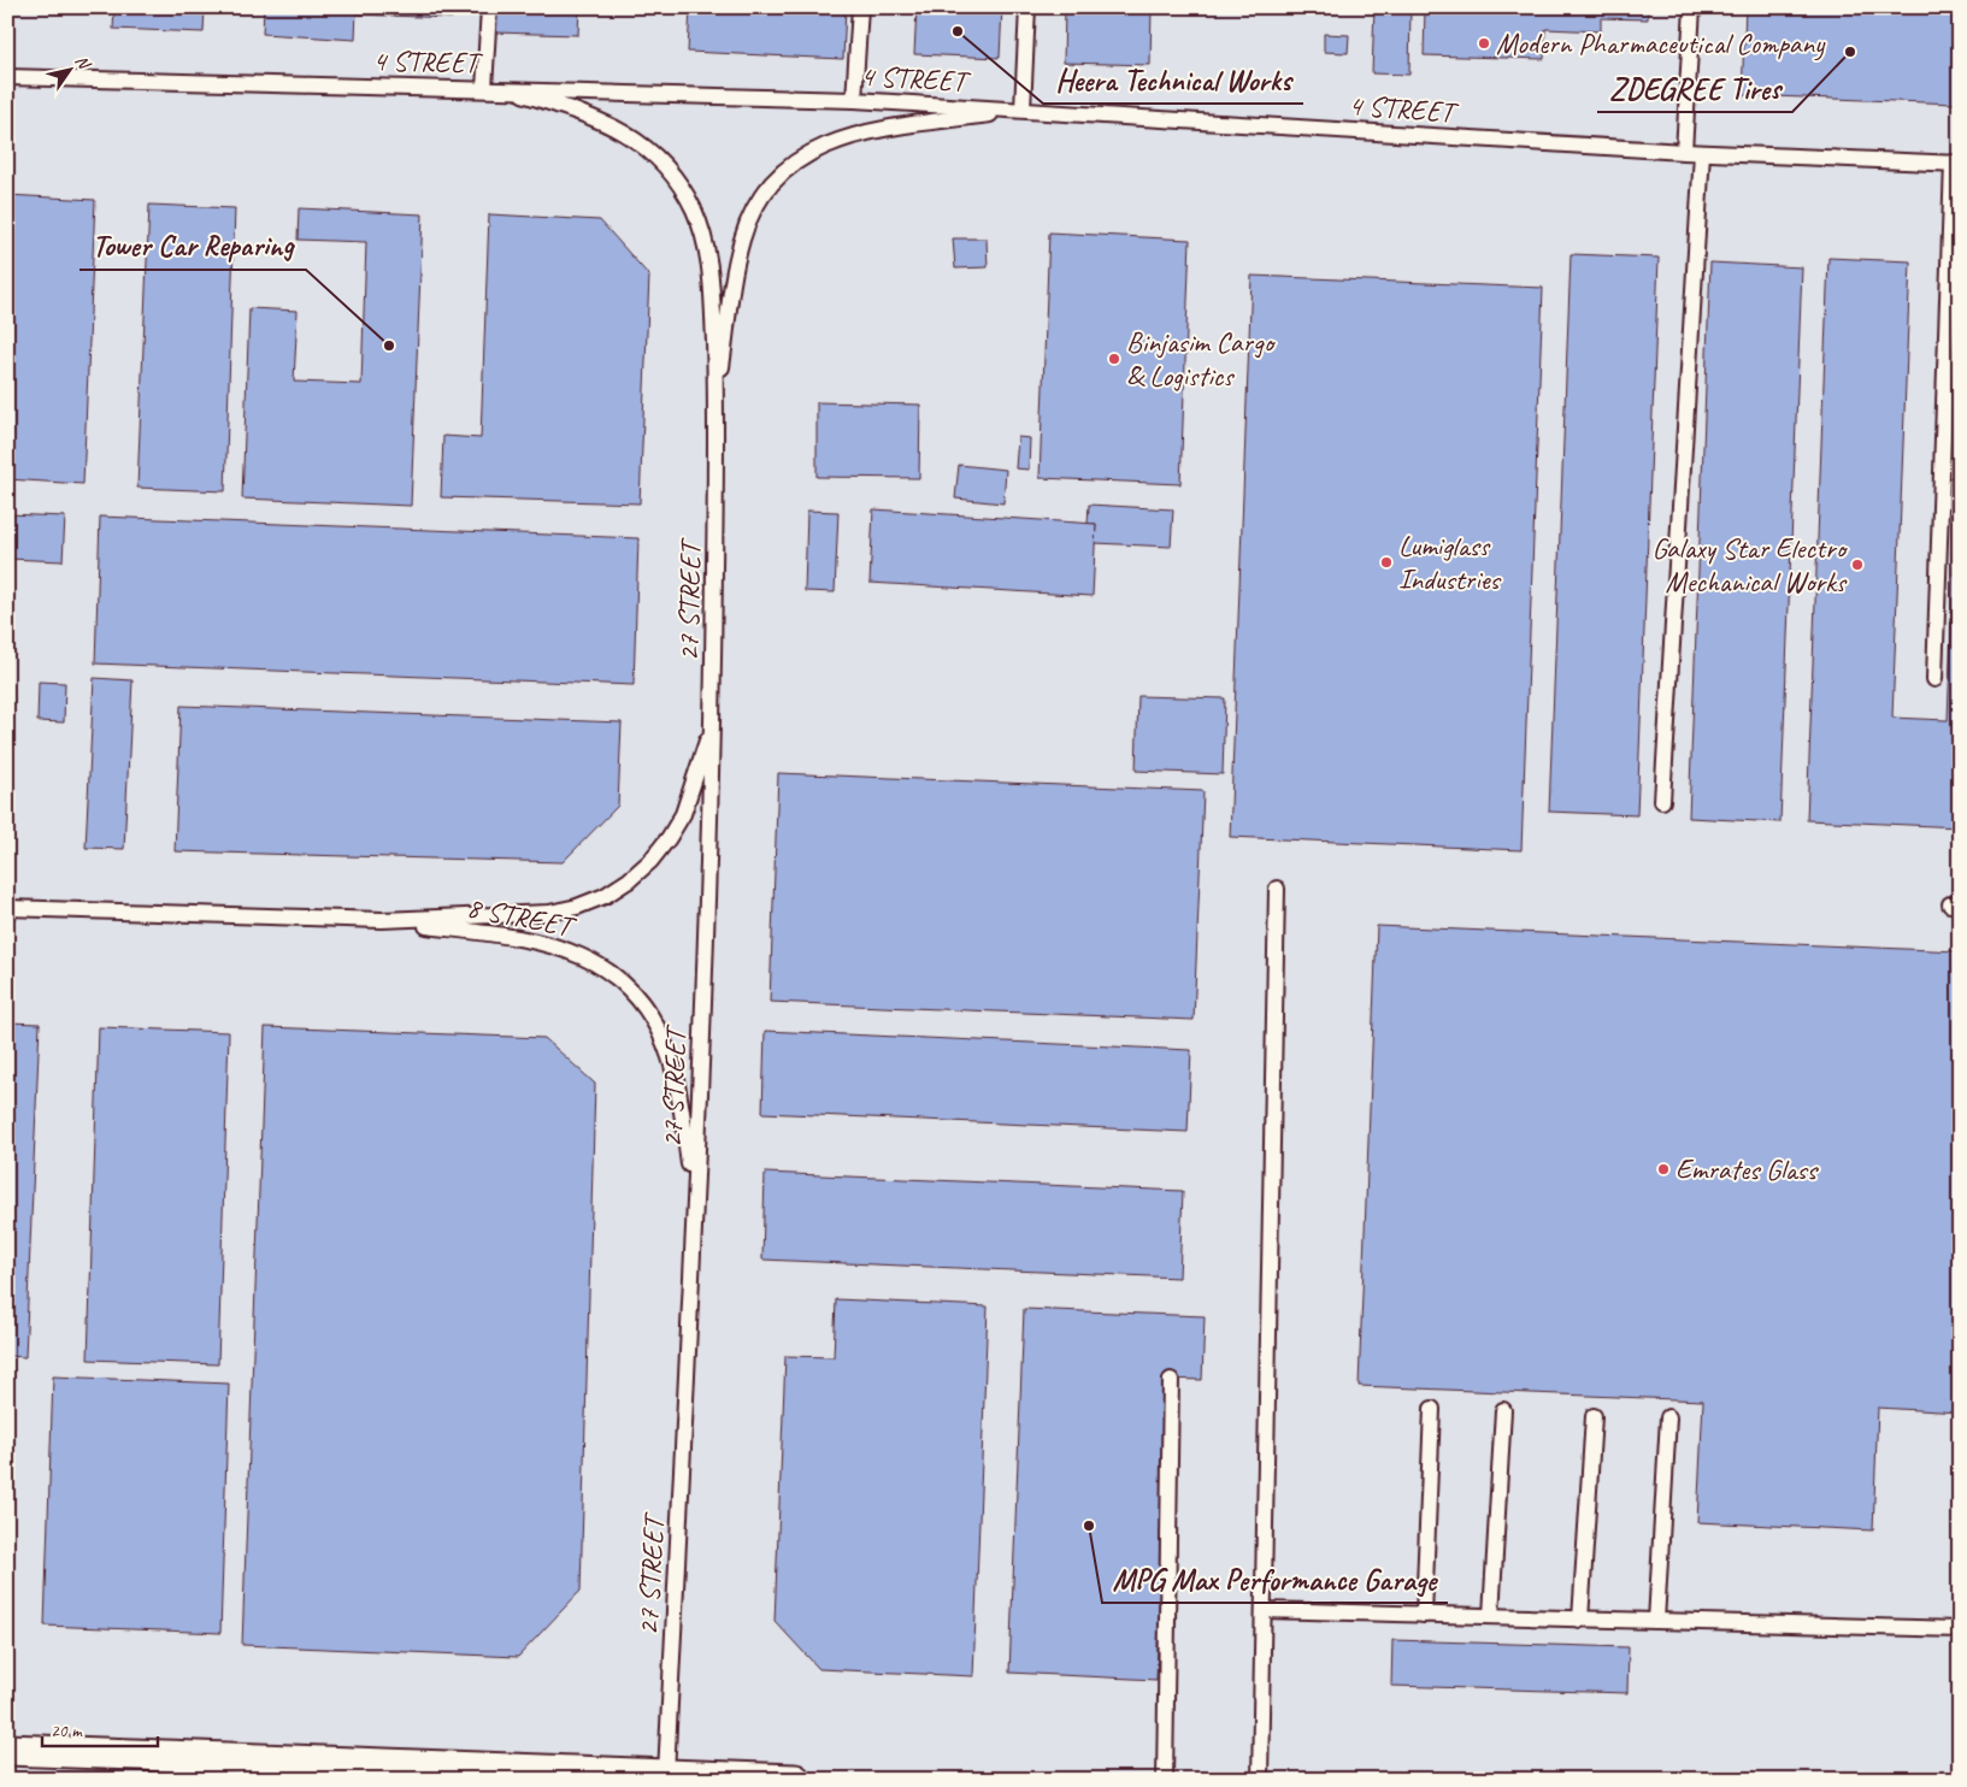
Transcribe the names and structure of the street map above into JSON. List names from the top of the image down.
{
  "streets": {
    "lane": ["4 STREET", "27 STREET", "8 STREET"]
  },
  "crossings": [
    ["4 STREET", "27 STREET"],
    ["27 STREET", "8 STREET"]
  ],
  "places": [
    "Heera Technical Works",
    "Modern Pharmaceutical Company",
    "ZDEGREE Tires",
    "Tower Car Reparing",
    "Binjasim Cargo & Logistics",
    "Lumiglass Industries",
    "Galaxy Star Electro Mechanical Works",
    "Emrates Glass",
    "MPG Max Performance Garage"
  ],
  "scale_bar": "20 m",
  "north": "top right"
}
